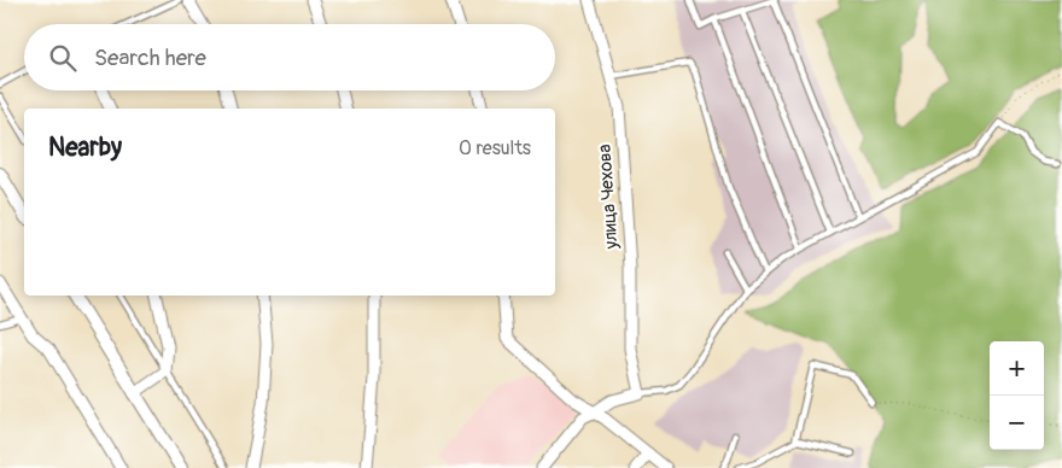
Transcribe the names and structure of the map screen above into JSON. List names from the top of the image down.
{
  "streets": {
    "street": ["улица Чехова"]
  },
  "page": {
    "search": "Search here",
    "heading": ["Nearby", "0 results"],
    "map_buttons": ["+", "−"]
  }
}
